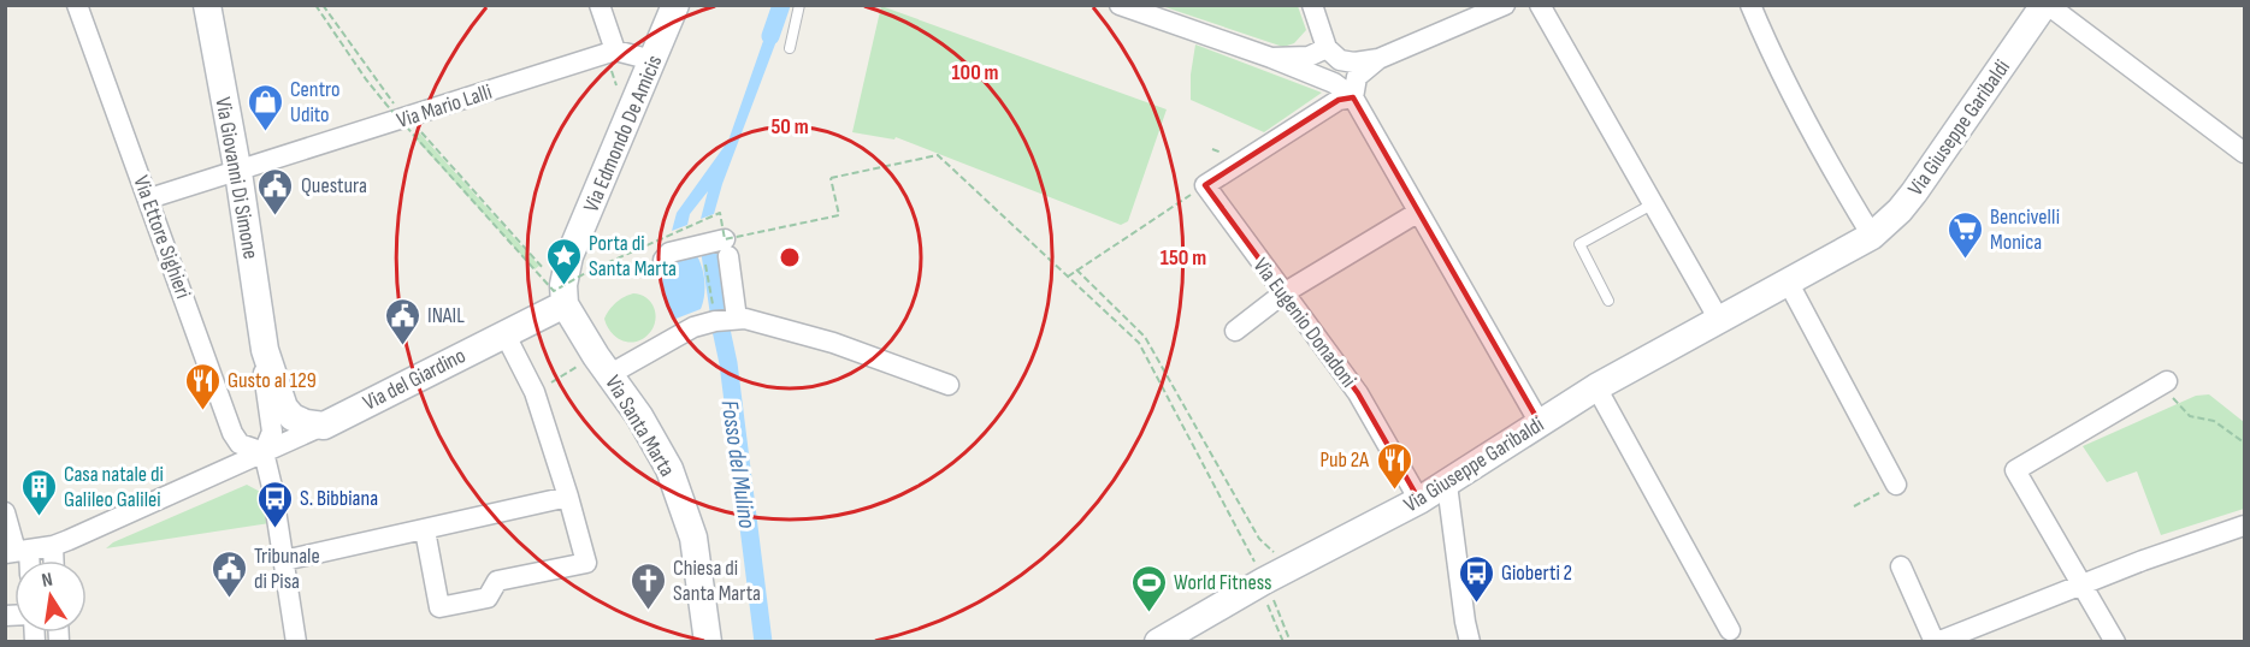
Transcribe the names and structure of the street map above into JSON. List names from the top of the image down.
{
  "streets": {
    "street": [
      "Via Mario Lalli",
      "Via Giuseppe Garibaldi",
      "Via Edmondo De Amicis",
      "Via Giovanni Di Simone",
      "Via Ettore Sighieri",
      "Via Eugenio Donadoni",
      "Via del Giardino",
      "Via Santa Marta"
    ]
  },
  "crossings": [
    ["Via Mario Lalli", "Via Giovanni Di Simone"],
    ["Via Mario Lalli", "Via Ettore Sighieri"],
    ["Via Giuseppe Garibaldi", "Via Eugenio Donadoni"],
    ["Via Edmondo De Amicis", "Via del Giardino"],
    ["Via Edmondo De Amicis", "Via Santa Marta"],
    ["Via Giovanni Di Simone", "Via Ettore Sighieri"],
    ["Via Giovanni Di Simone", "Via del Giardino"],
    ["Via Ettore Sighieri", "Via del Giardino"],
    ["Via del Giardino", "Via Santa Marta"]
  ],
  "water": ["Fosso del Mulino"],
  "places": {
    "shop": ["Centro Udito"],
    "public building": ["Questura", "INAIL", "Tribunale di Pisa"],
    "supermarket": ["Bencivelli Monica"],
    "place": ["Porta di Santa Marta"],
    "restaurant": ["Gusto al 129", "Pub 2A"],
    "building": ["Casa natale di Galileo Galilei"],
    "bus stop": ["S. Bibbiana", "Gioberti 2"],
    "church": ["Chiesa di Santa Marta"],
    "sports": ["World Fitness"]
  },
  "north": "top",
  "rings": ["100 m", "50 m", "150 m"]
}
